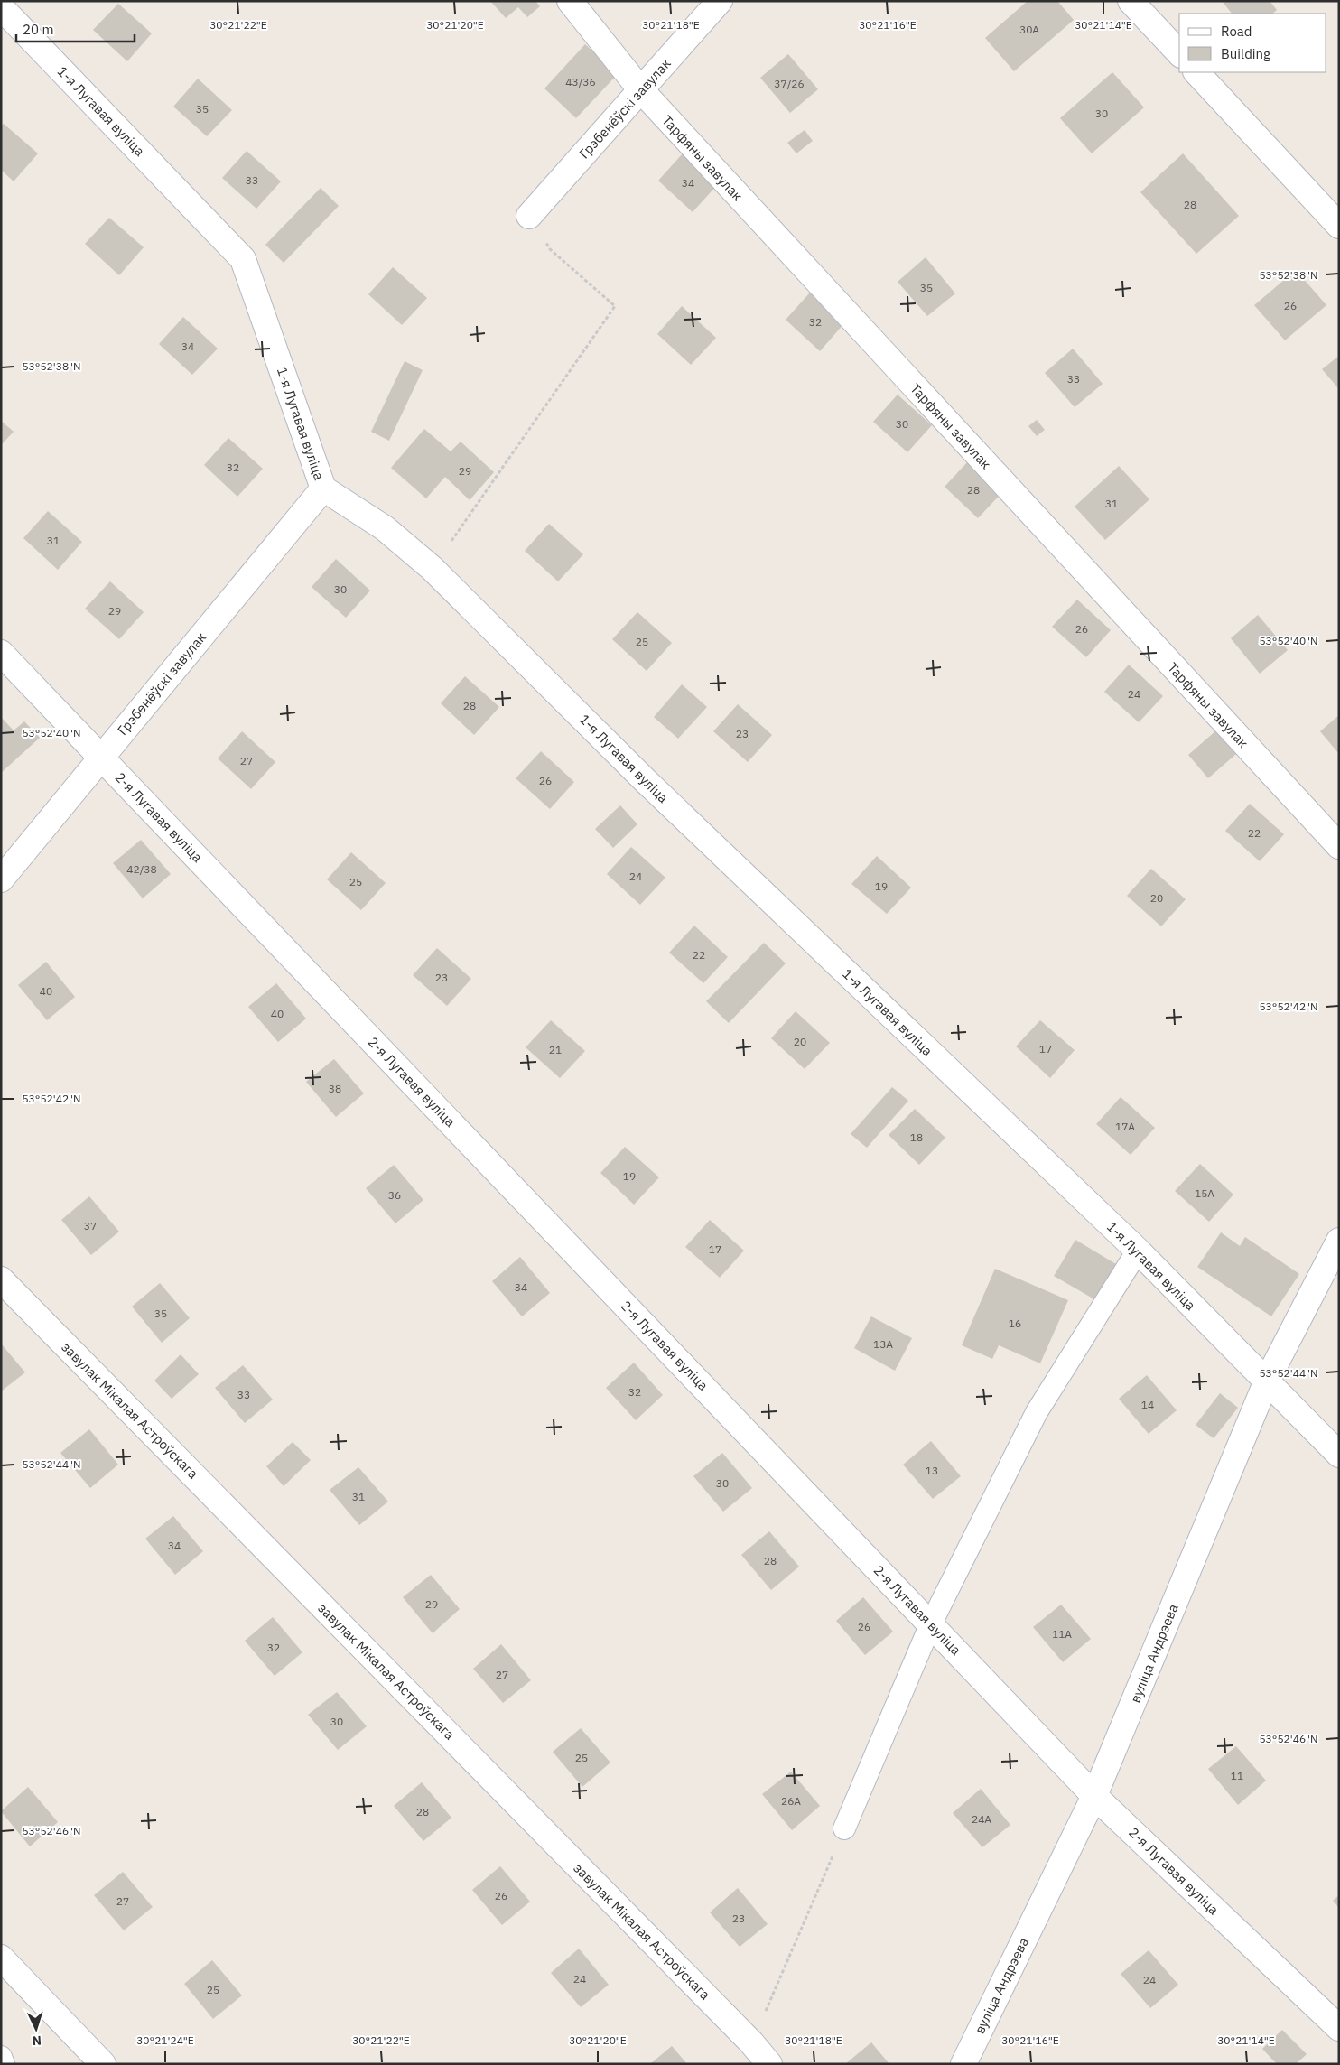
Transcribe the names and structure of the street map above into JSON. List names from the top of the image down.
{
  "streets": {
    "street": [
      "Грэбенёўскі завулак",
      "1-я Лугавая вуліца",
      "Тарфяны завулак",
      "2-я Лугавая вуліца",
      "завулак Мікалая Астроўскага",
      "вуліца Андрэева"
    ]
  },
  "crossings": [
    ["Грэбенёўскі завулак", "1-я Лугавая вуліца"],
    ["Грэбенёўскі завулак", "Тарфяны завулак"],
    ["Грэбенёўскі завулак", "2-я Лугавая вуліца"],
    ["1-я Лугавая вуліца", "вуліца Андрэева"],
    ["2-я Лугавая вуліца", "вуліца Андрэева"]
  ],
  "house_numbers": [
    "30А",
    "43/36",
    "37/26",
    "35",
    "30",
    "33",
    "34",
    "28",
    "35",
    "26",
    "32",
    "34",
    "33",
    "30",
    "32",
    "29",
    "28",
    "31",
    "31",
    "30",
    "29",
    "26",
    "25",
    "24",
    "28",
    "23",
    "27",
    "26",
    "22",
    "42/38",
    "24",
    "25",
    "19",
    "20",
    "22",
    "23",
    "40",
    "40",
    "20",
    "17",
    "21",
    "38",
    "17А",
    "18",
    "19",
    "15А",
    "36",
    "37",
    "17",
    "34",
    "35",
    "16",
    "13А",
    "32",
    "33",
    "14",
    "13",
    "30",
    "31",
    "34",
    "28",
    "29",
    "26",
    "11А",
    "32",
    "27",
    "30",
    "25",
    "11",
    "26А",
    "28",
    "24А",
    "26",
    "27",
    "23",
    "24",
    "24",
    "25"
  ],
  "legend": ["Road", "Building"],
  "scale_bar": "20 m",
  "north": "bottom",
  "coordinates": [
    "30°21'22\"E",
    "30°21'20\"E",
    "30°21'18\"E",
    "30°21'16\"E",
    "30°21'14\"E",
    "53°52'38\"N",
    "53°52'40\"N",
    "53°52'42\"N",
    "53°52'44\"N",
    "53°52'46\"N",
    "30°21'24\"E"
  ]
}
